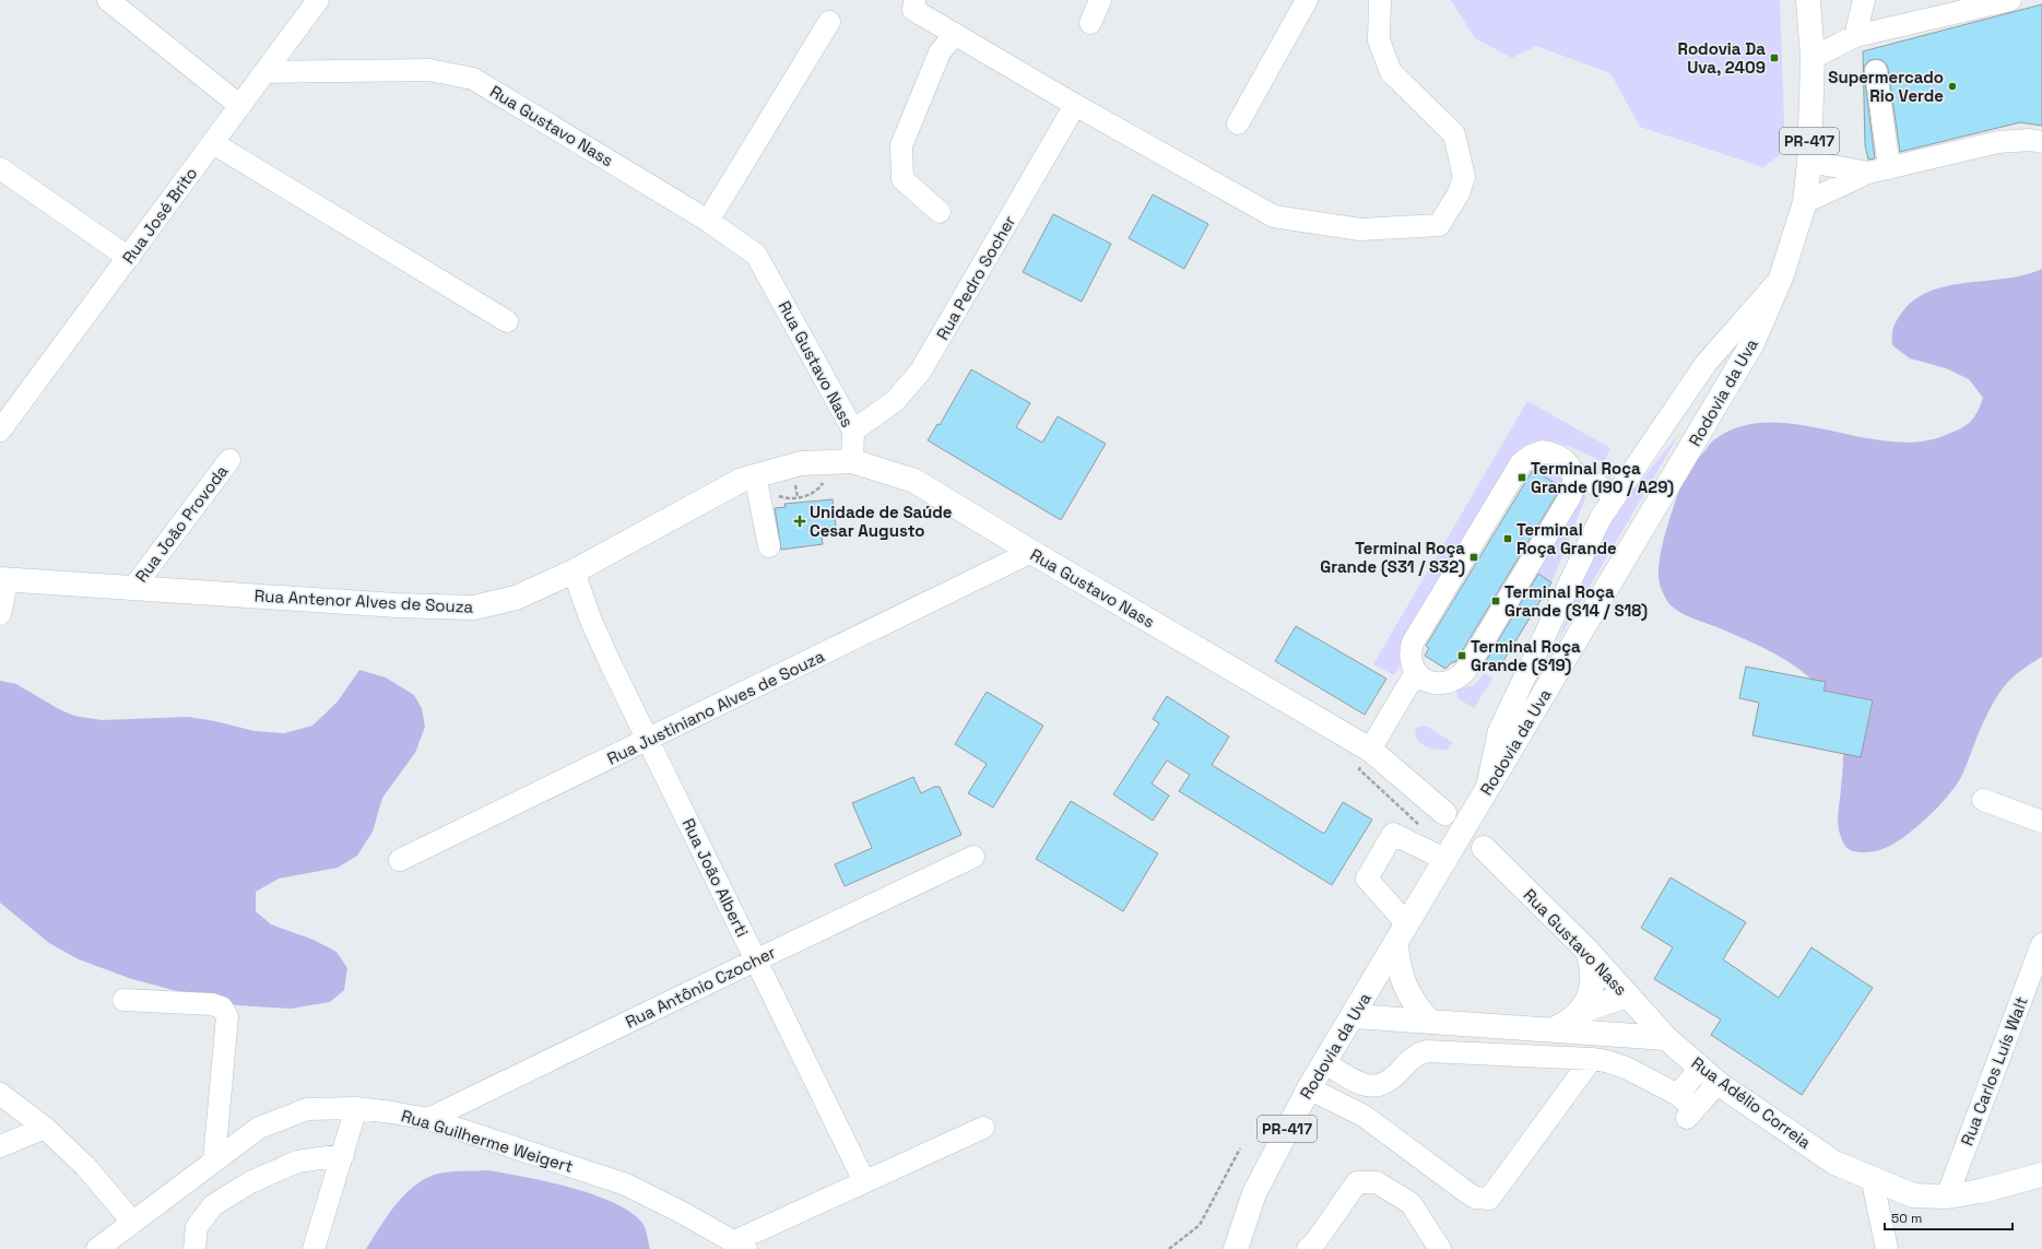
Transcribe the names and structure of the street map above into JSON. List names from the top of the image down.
{
  "streets": {
    "main road": [
      "Rua Gustavo Nass",
      "PR-417",
      "Rodovia da Uva",
      "Rua Antenor Alves de Souza",
      "Rua Adélio Correia"
    ],
    "street": [
      "Rua José Brito",
      "Rua Pedro Socher",
      "Rua João Provoda",
      "Rua Justiniano Alves de Souza",
      "Rua João Alberti",
      "Rua Antônio Czocher",
      "Rua Carlos Luís Walt",
      "Rua Guilherme Weigert"
    ]
  },
  "crossings": [
    ["Rua Gustavo Nass", "Rua José Brito"],
    ["Rua Gustavo Nass", "Rua Pedro Socher"],
    ["Rua Gustavo Nass", "Rua Antenor Alves de Souza"],
    ["Rua Gustavo Nass", "Rua Justiniano Alves de Souza"],
    ["Rua Gustavo Nass", "Rua Adélio Correia"],
    ["Rua João Provoda", "Rua Antenor Alves de Souza"],
    ["Rua Antenor Alves de Souza", "Rua João Alberti"],
    ["Rua Justiniano Alves de Souza", "Rua João Alberti"],
    ["Rua João Alberti", "Rua Antônio Czocher"],
    ["Rua Antônio Czocher", "Rua Guilherme Weigert"],
    ["Rua Carlos Luís Walt", "Rua Adélio Correia"]
  ],
  "places": {
    "transit": [
      "Rodovia Da Uva, 2409",
      "Terminal Roça Grande (I90 / A29)",
      "Terminal Roça Grande",
      "Terminal Roça Grande (S31 / S32)",
      "Terminal Roça Grande (S14 / S18)",
      "Terminal Roça Grande (S19)"
    ],
    "other": ["Supermercado Rio Verde"],
    "health": ["Unidade de Saúde Cesar Augusto"]
  },
  "scale_bar": "50 m"
}
